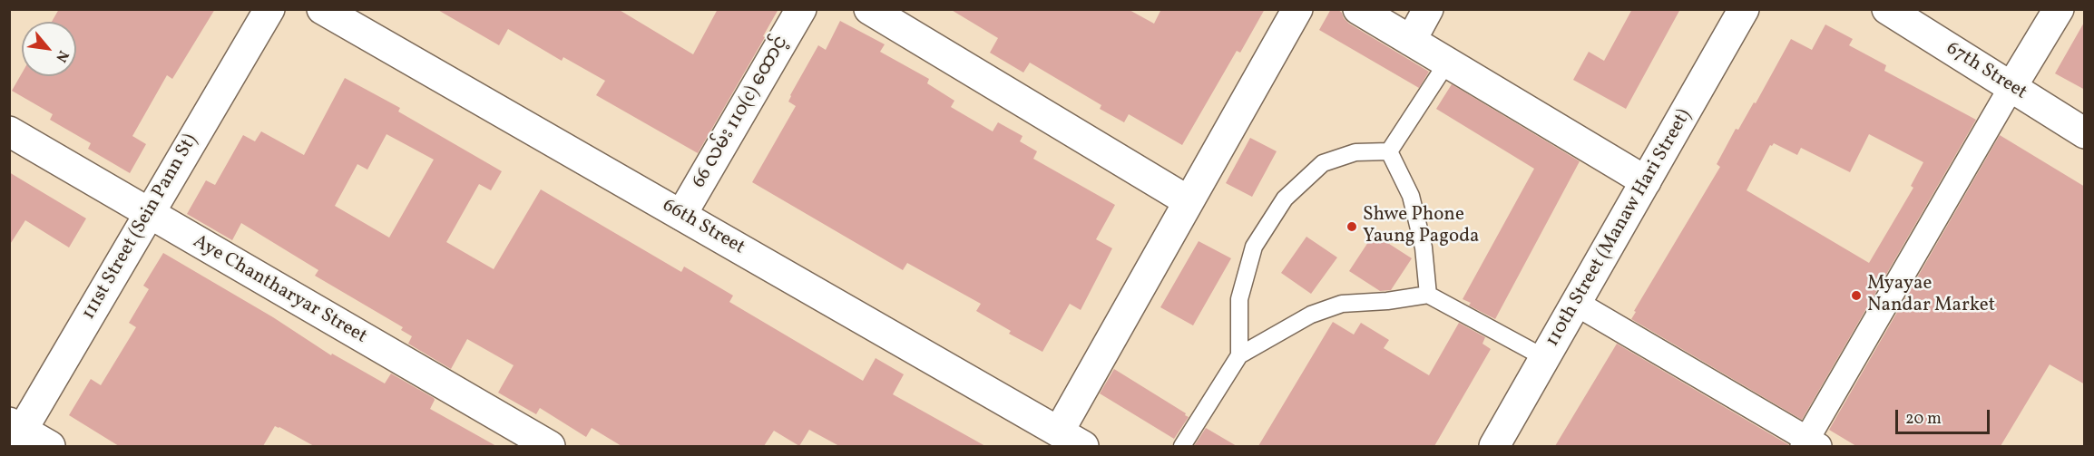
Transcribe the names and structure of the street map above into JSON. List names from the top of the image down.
{
  "streets": {
    "street": [
      "67th Street",
      "66 လမ်း 110(c) ထောင့်",
      "111st Street (Sein Pann St)",
      "66th Street",
      "110th Street (Manaw Hari Street)",
      "Aye Chantharyar Street"
    ]
  },
  "crossings": [
    ["66 လမ်း 110(c) ထောင့်", "66th Street"],
    ["111st Street (Sein Pann St)", "Aye Chantharyar Street"]
  ],
  "places": ["Shwe Phone Yaung Pagoda", "Myayae Nandar Market"],
  "scale_bar": "20 m",
  "north": "bottom right"
}
